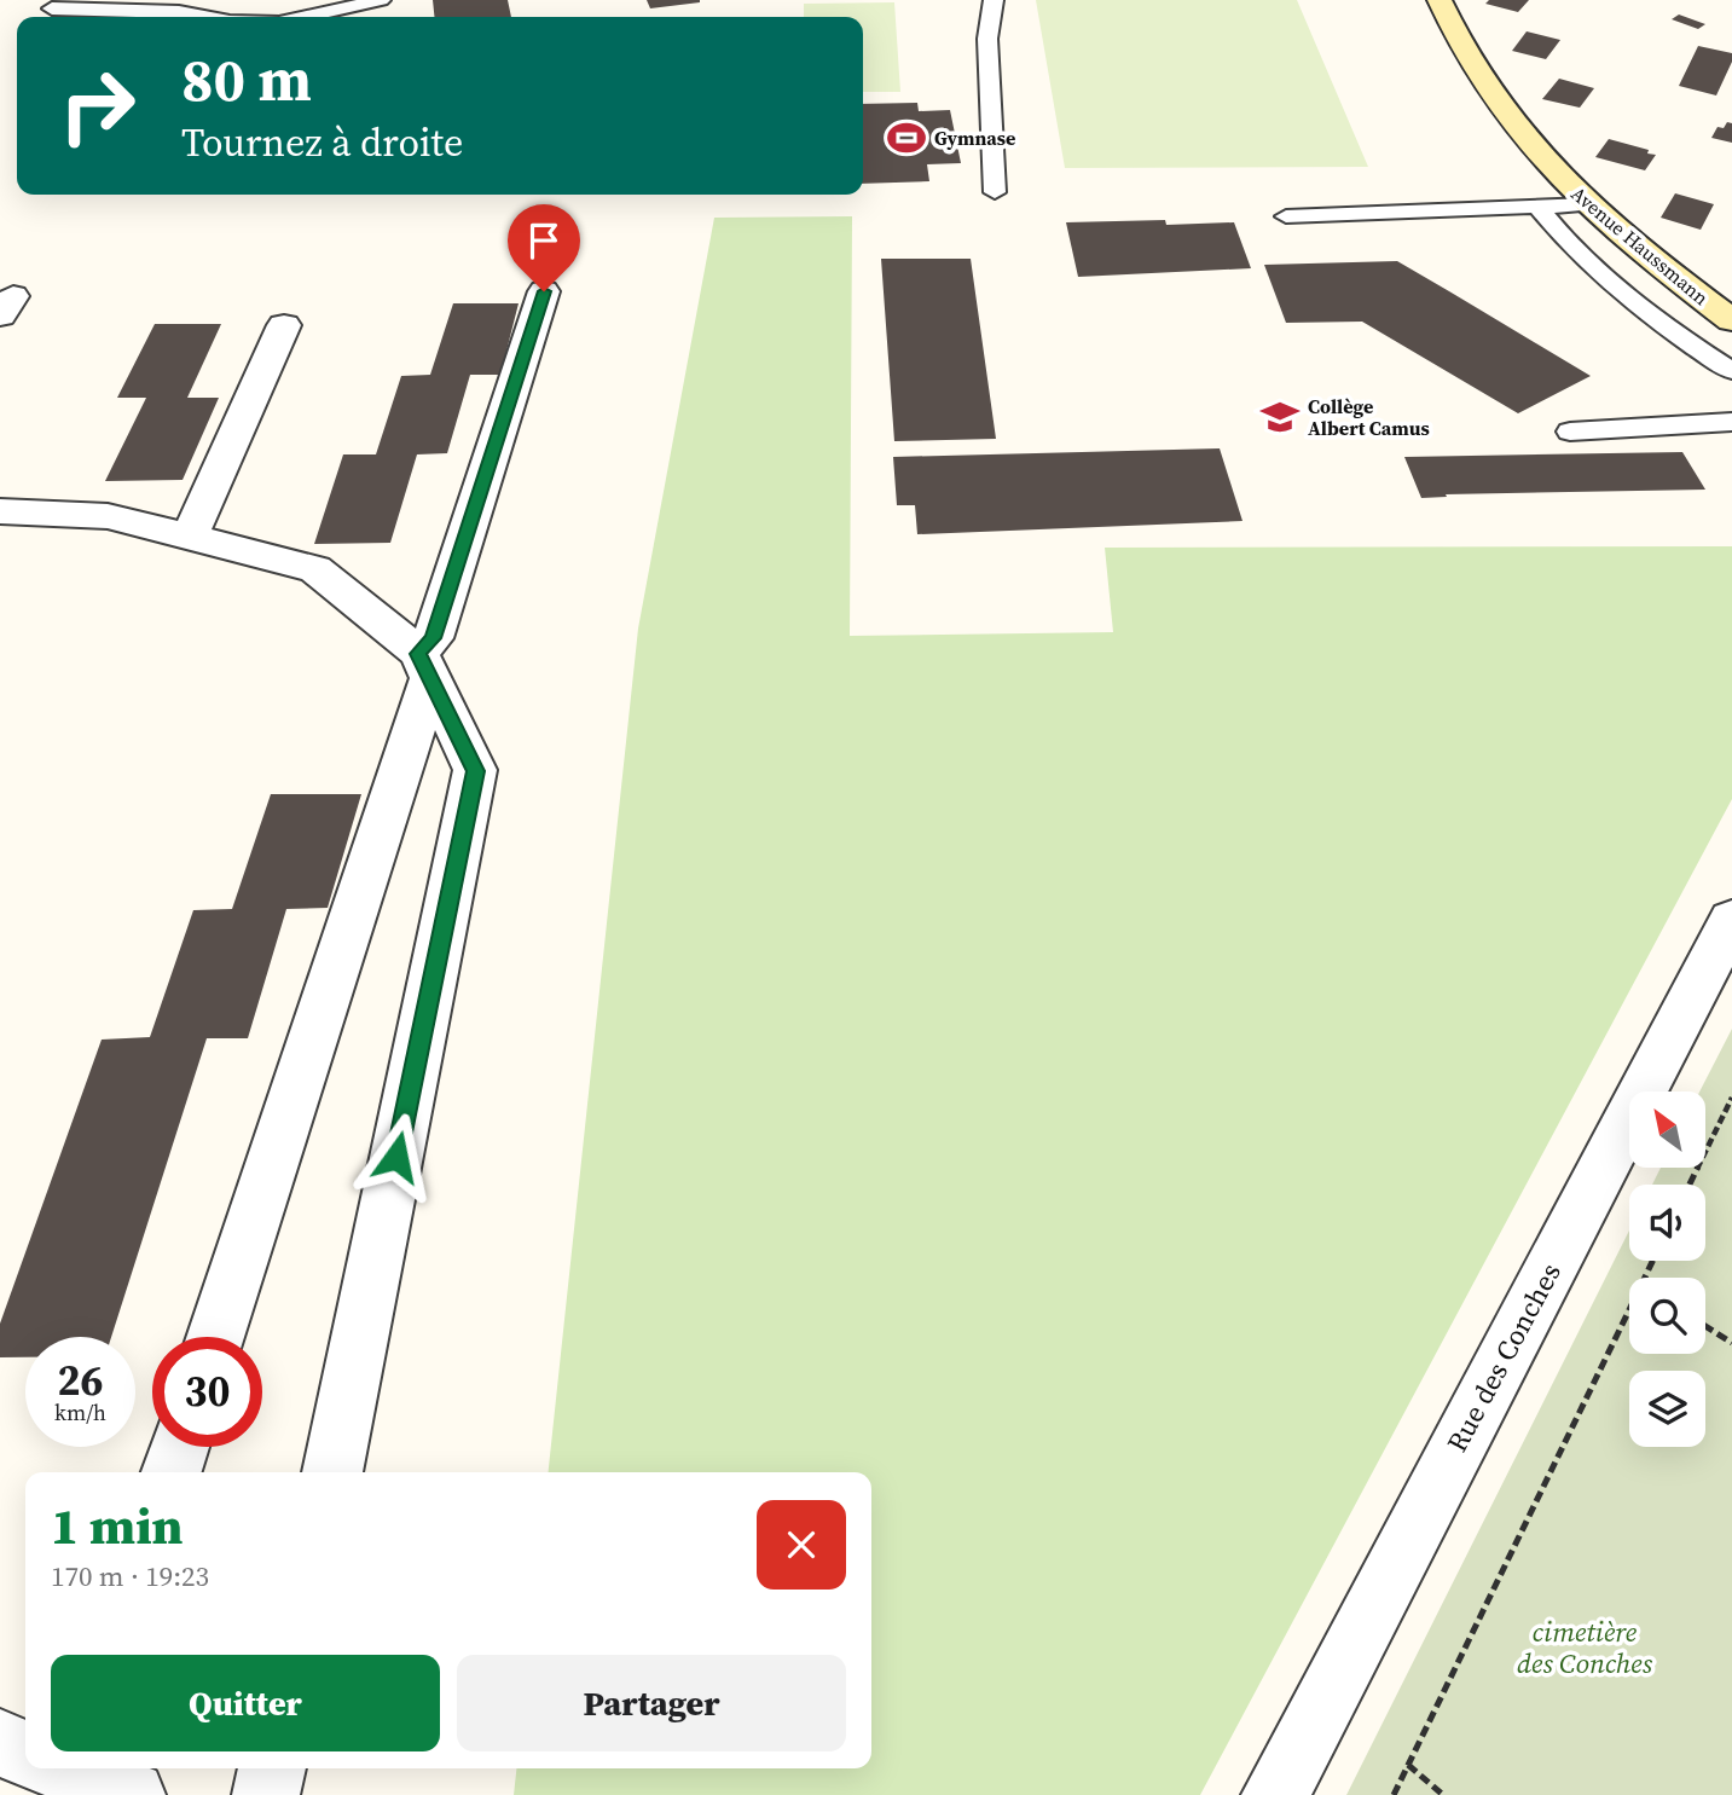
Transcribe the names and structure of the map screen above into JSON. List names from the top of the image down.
{
  "streets": {
    "street": ["Avenue Haussmann", "Rue des Conches"]
  },
  "parks": ["cimetière des Conches"],
  "places": {
    "sports": ["Gymnase"],
    "school or university": ["Collège Albert Camus"]
  },
  "north": "top left",
  "page": {
    "turn": ["80 m", "Tournez à droite"],
    "speed": "26 km/h",
    "limit": "30",
    "heading": ["1 min", "170 m · 19:23"],
    "buttons": ["Quitter", "Partager"]
  }
}
